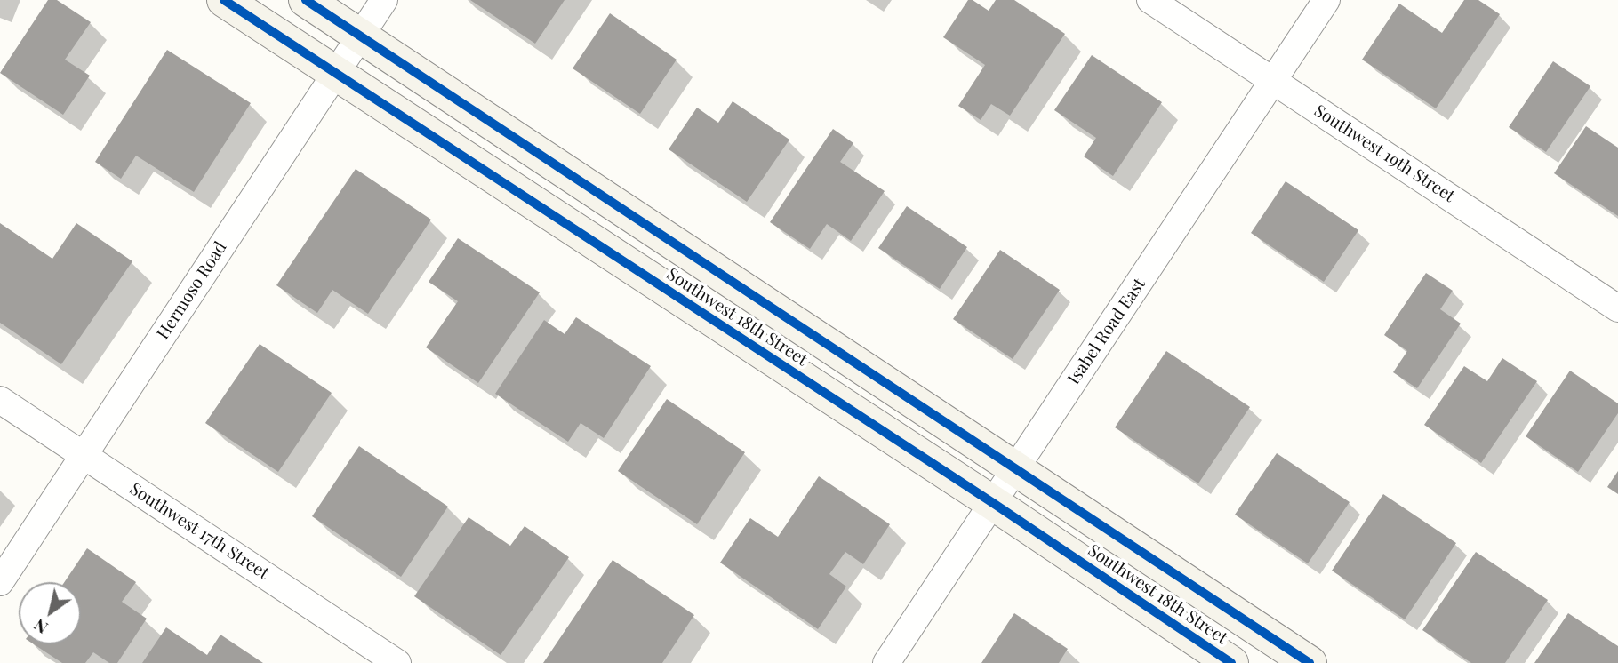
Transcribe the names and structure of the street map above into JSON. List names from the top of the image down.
{
  "streets": {
    "main road": ["Southwest 18th Street"],
    "street": [
      "Southwest 19th Street",
      "Hermoso Road",
      "Isabel Road East",
      "Southwest 17th Street"
    ]
  },
  "crossings": [
    ["Southwest 19th Street", "Isabel Road East"],
    ["Hermoso Road", "Southwest 18th Street"],
    ["Hermoso Road", "Southwest 17th Street"],
    ["Southwest 18th Street", "Isabel Road East"]
  ],
  "north": "bottom left"
}
